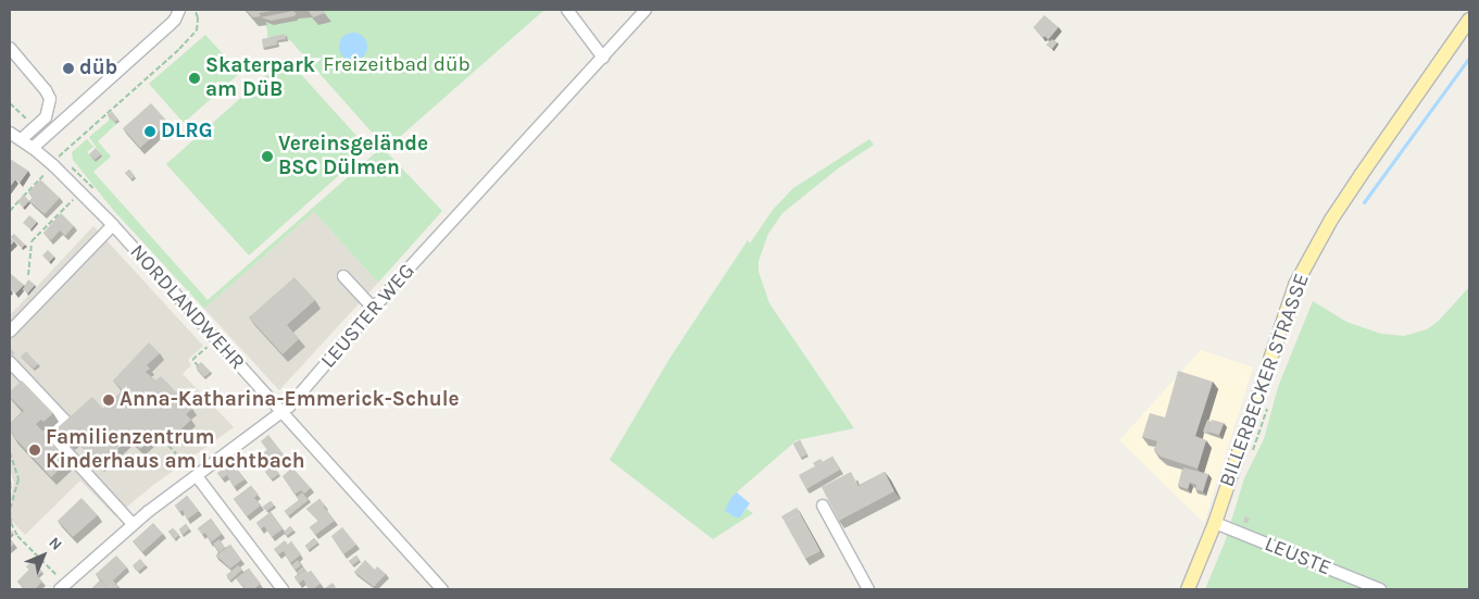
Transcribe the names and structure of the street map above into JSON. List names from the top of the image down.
{
  "streets": {
    "main road": ["BILLERBECKER STRASSE"],
    "street": ["NORDLANDWEHR", "LEUSTER WEG", "LEUSTE"]
  },
  "crossings": [
    ["NORDLANDWEHR", "LEUSTER WEG"],
    ["BILLERBECKER STRASSE", "LEUSTE"]
  ],
  "parks": ["Freizeitbad düb"],
  "places": [
    "düb",
    "Skaterpark am DüB",
    "DLRG",
    "Vereinsgelände BSC Dülmen",
    "Anna-Katharina-Emmerick-Schule",
    "Familienzentrum Kinderhaus am Luchtbach"
  ],
  "north": "top right"
}
